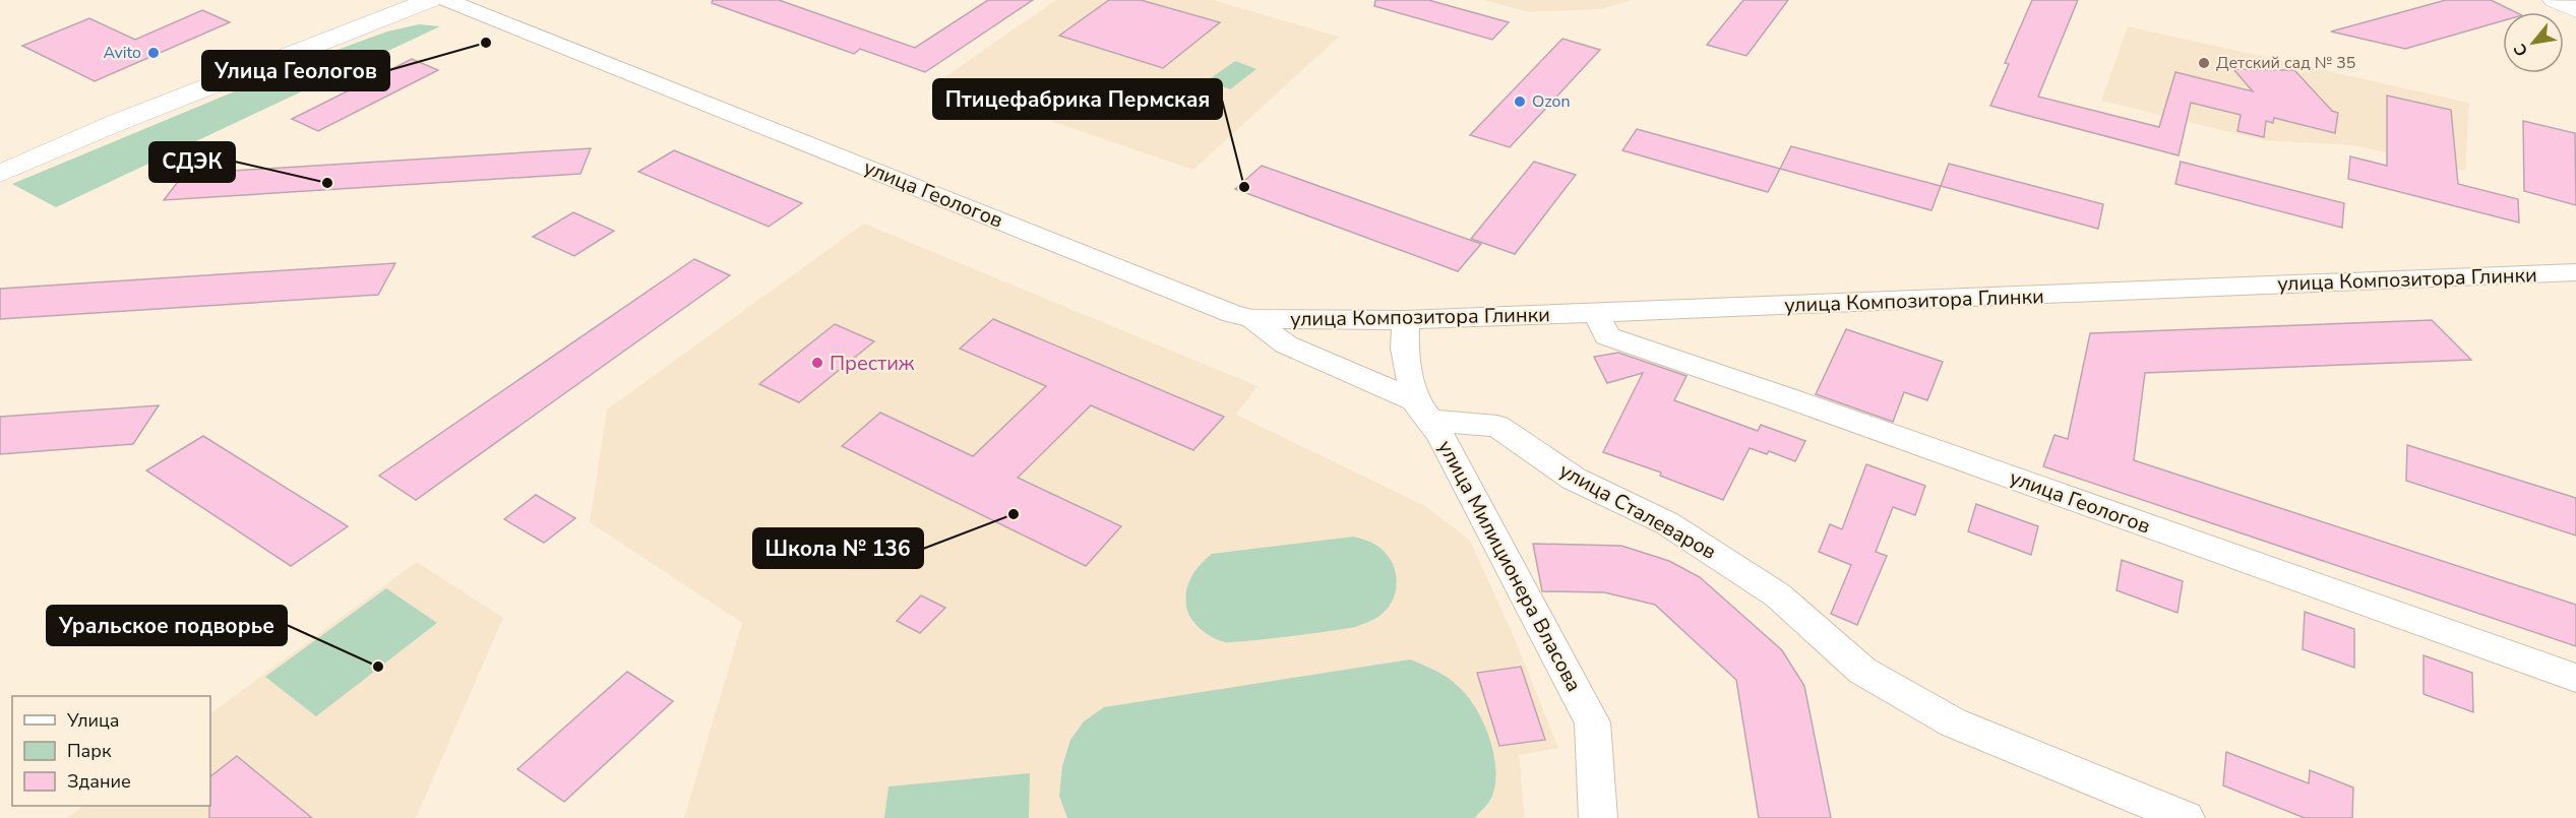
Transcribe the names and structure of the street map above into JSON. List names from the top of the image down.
{
  "streets": {
    "street": [
      "улица Геологов",
      "улица Композитора Глинки",
      "улица Сталеваров",
      "улица Милиционера Власова"
    ]
  },
  "crossings": [
    ["улица Геологов", "улица Композитора Глинки"],
    ["улица Геологов", "улица Сталеваров"],
    ["улица Геологов", "улица Милиционера Власова"],
    ["улица Композитора Глинки", "улица Милиционера Власова"],
    ["улица Сталеваров", "улица Милиционера Власова"]
  ],
  "places": [
    "Улица Геологов",
    "Avito",
    "Детский сад № 35",
    "Ozon",
    "СДЭК",
    "Птицефабрика Пермская",
    "Престиж",
    "Школа № 136",
    "Уральское подворье"
  ],
  "legend": ["Улица", "Парк", "Здание"],
  "north": "bottom left"
}
